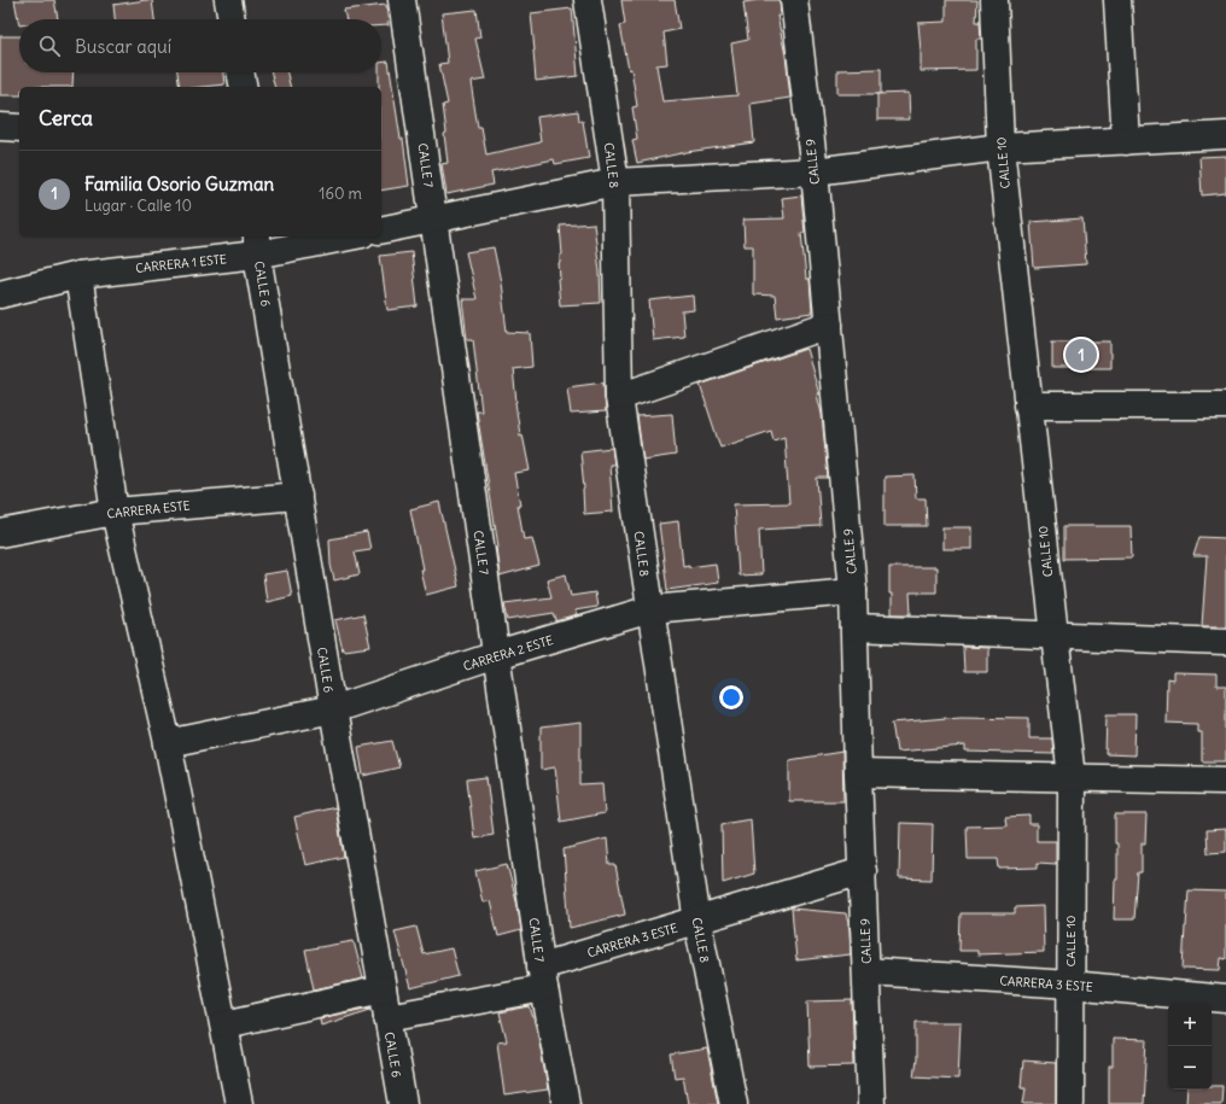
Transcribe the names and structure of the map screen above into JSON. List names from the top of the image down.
{
  "streets": {
    "street": [
      "CALLE 9",
      "CALLE 10",
      "CALLE 7",
      "CALLE 8",
      "CARRERA 1 ESTE",
      "CALLE 6",
      "CARRERA ESTE",
      "CARRERA 2 ESTE",
      "CARRERA 3 ESTE"
    ]
  },
  "crossings": [
    ["CALLE 9", "CARRERA 2 ESTE"],
    ["CALLE 9", "CARRERA 3 ESTE"],
    ["CALLE 10", "CARRERA 3 ESTE"],
    ["CALLE 7", "CARRERA 2 ESTE"],
    ["CALLE 7", "CARRERA 3 ESTE"],
    ["CALLE 8", "CARRERA 2 ESTE"],
    ["CALLE 8", "CARRERA 3 ESTE"],
    ["CARRERA 1 ESTE", "CALLE 6"],
    ["CALLE 6", "CARRERA ESTE"],
    ["CALLE 6", "CARRERA 2 ESTE"],
    ["CALLE 6", "CARRERA 3 ESTE"]
  ],
  "page": {
    "search": "Buscar aquí",
    "heading": "Cerca",
    "list": [
      {
        "mark": "1",
        "name": "Familia Osorio Guzman",
        "note": "Lugar · Calle 10",
        "value": "160 m"
      }
    ],
    "pins": "1",
    "map_buttons": ["+", "−"]
  }
}
